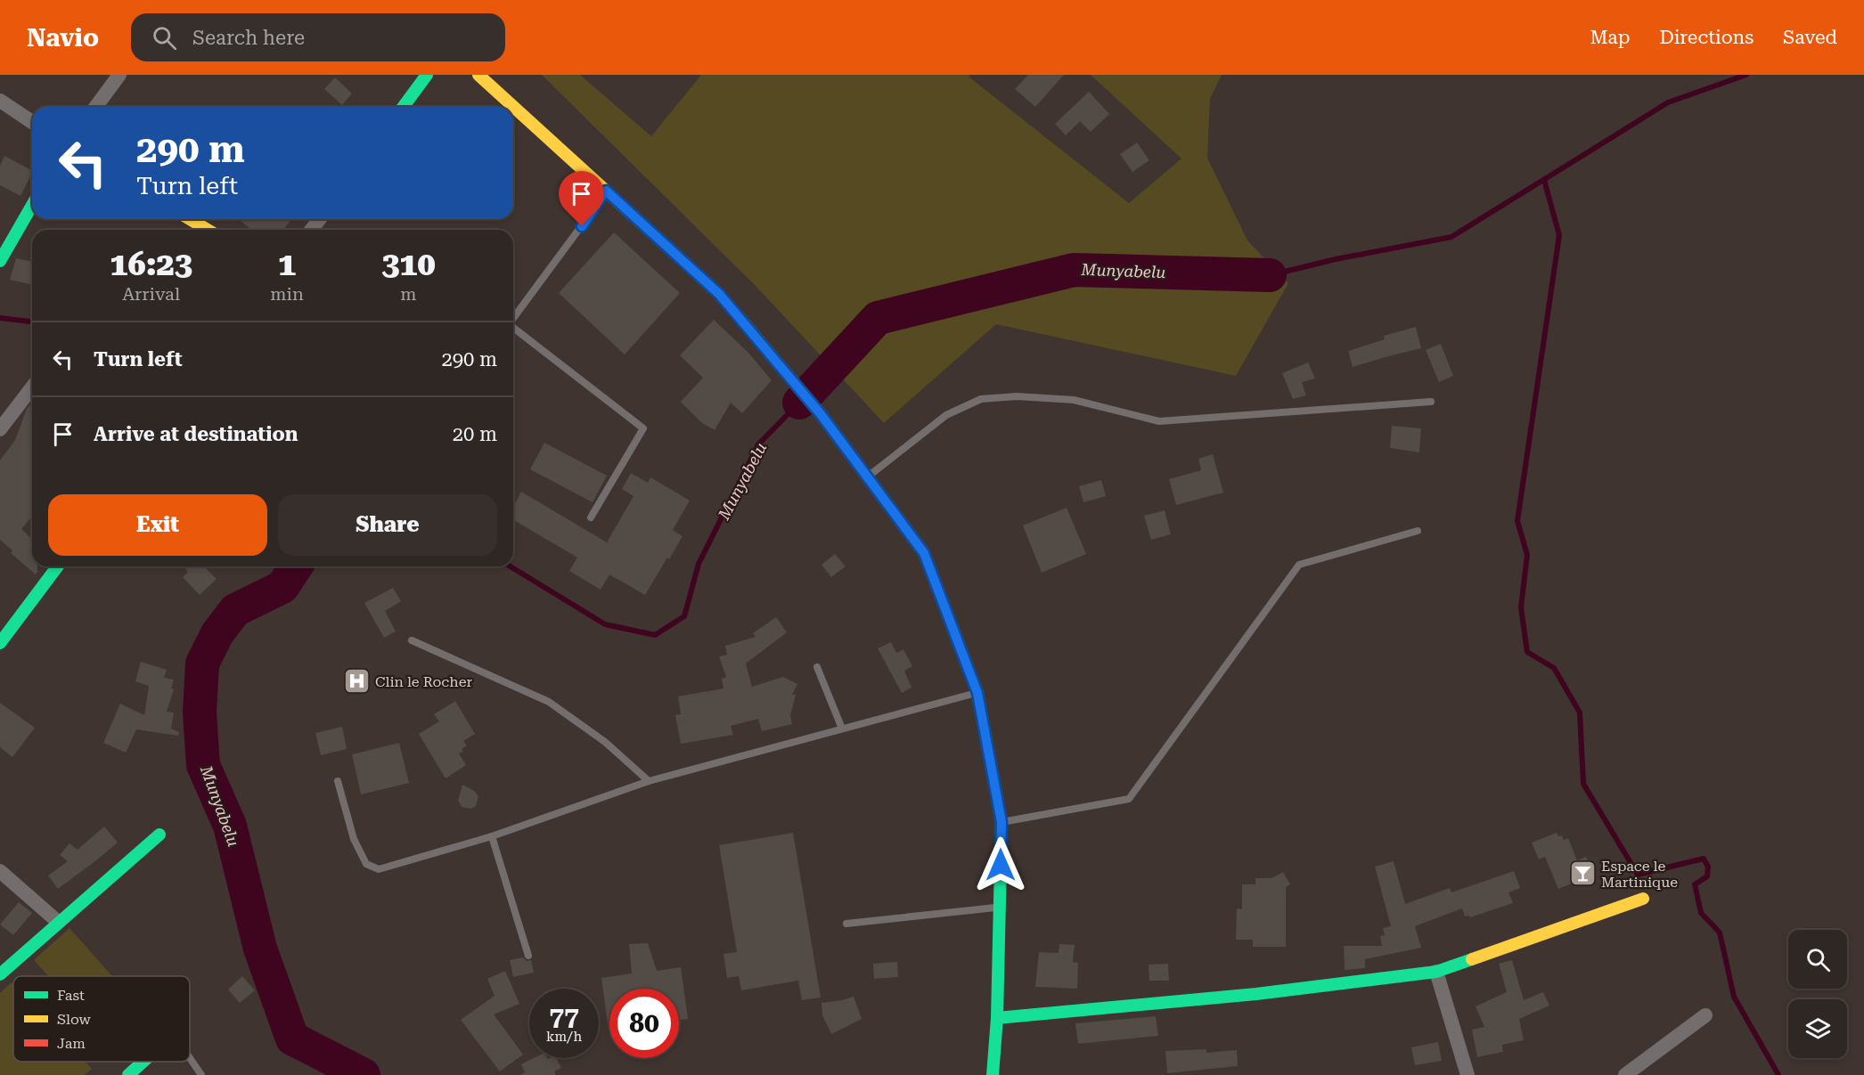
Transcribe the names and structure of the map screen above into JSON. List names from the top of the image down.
{
  "water": ["Munyabelu"],
  "places": {
    "hospital": ["Clin le Rocher"],
    "bar": ["Espace le Martinique"]
  },
  "legend": ["Fast", "Slow", "Jam"],
  "page": {
    "header": "Navio",
    "search": "Search here",
    "nav": ["Map", "Directions", "Saved"],
    "turn": ["290 m", "Turn left"],
    "eta": [
      "16:23",
      "Arrival",
      "1",
      "min",
      "310",
      "m"
    ],
    "list": [
      {
        "name": "Turn left",
        "value": "290 m"
      },
      {
        "name": "Arrive at destination",
        "value": "20 m"
      }
    ],
    "buttons": ["Exit", "Share"],
    "speed": "77 km/h",
    "limit": "80"
  }
}
